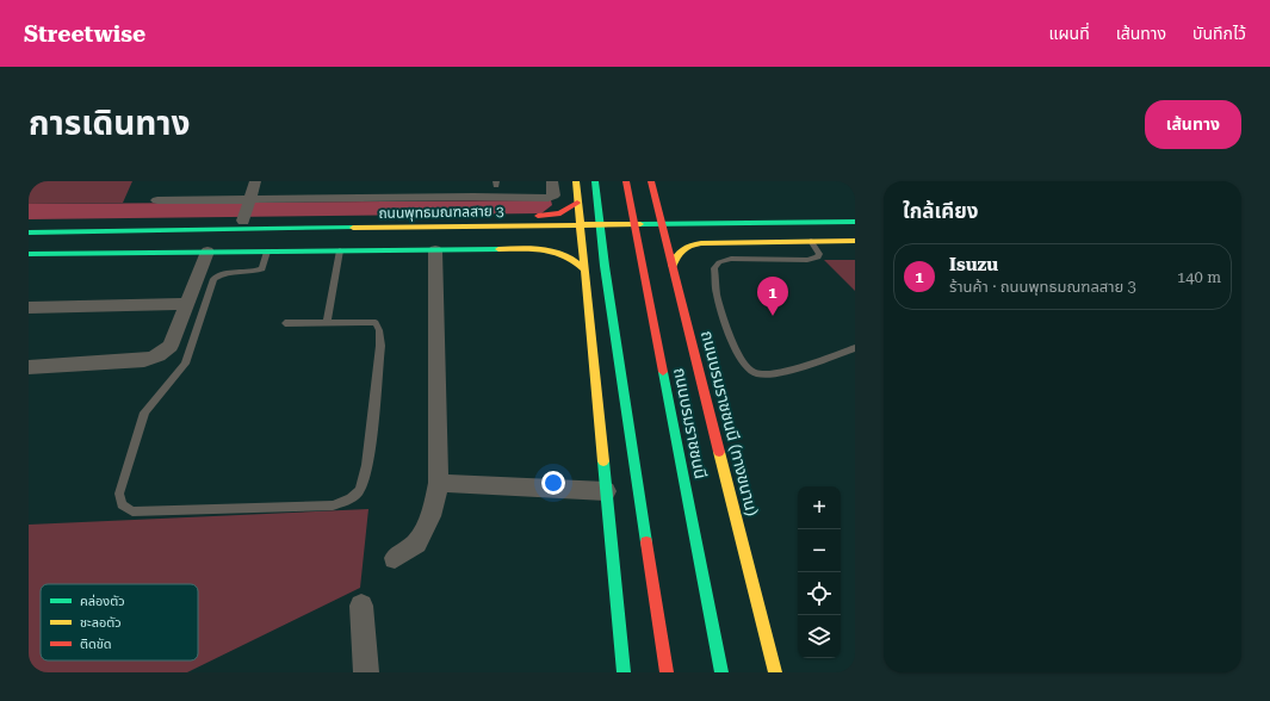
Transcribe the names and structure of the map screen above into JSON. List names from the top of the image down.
{
  "streets": {
    "main road": ["ถนนพุทธมณฑลสาย 3", "ถนนบรมราชชนนี", "ถนนบรมราชชนนี (ทางขนาน)"]
  },
  "legend": ["คล่องตัว", "ชะลอตัว", "ติดขัด"],
  "page": {
    "header": "Streetwise",
    "nav": ["แผนที่", "เส้นทาง", "บันทึกไว้"],
    "title": "การเดินทาง",
    "buttons": "เส้นทาง",
    "heading": "ใกล้เคียง",
    "list": [
      {
        "mark": "1",
        "name": "Isuzu",
        "note": "ร้านค้า · ถนนพุทธมณฑลสาย 3",
        "value": "140 m"
      }
    ],
    "pins": "1",
    "map_buttons": ["+", "−"]
  }
}
